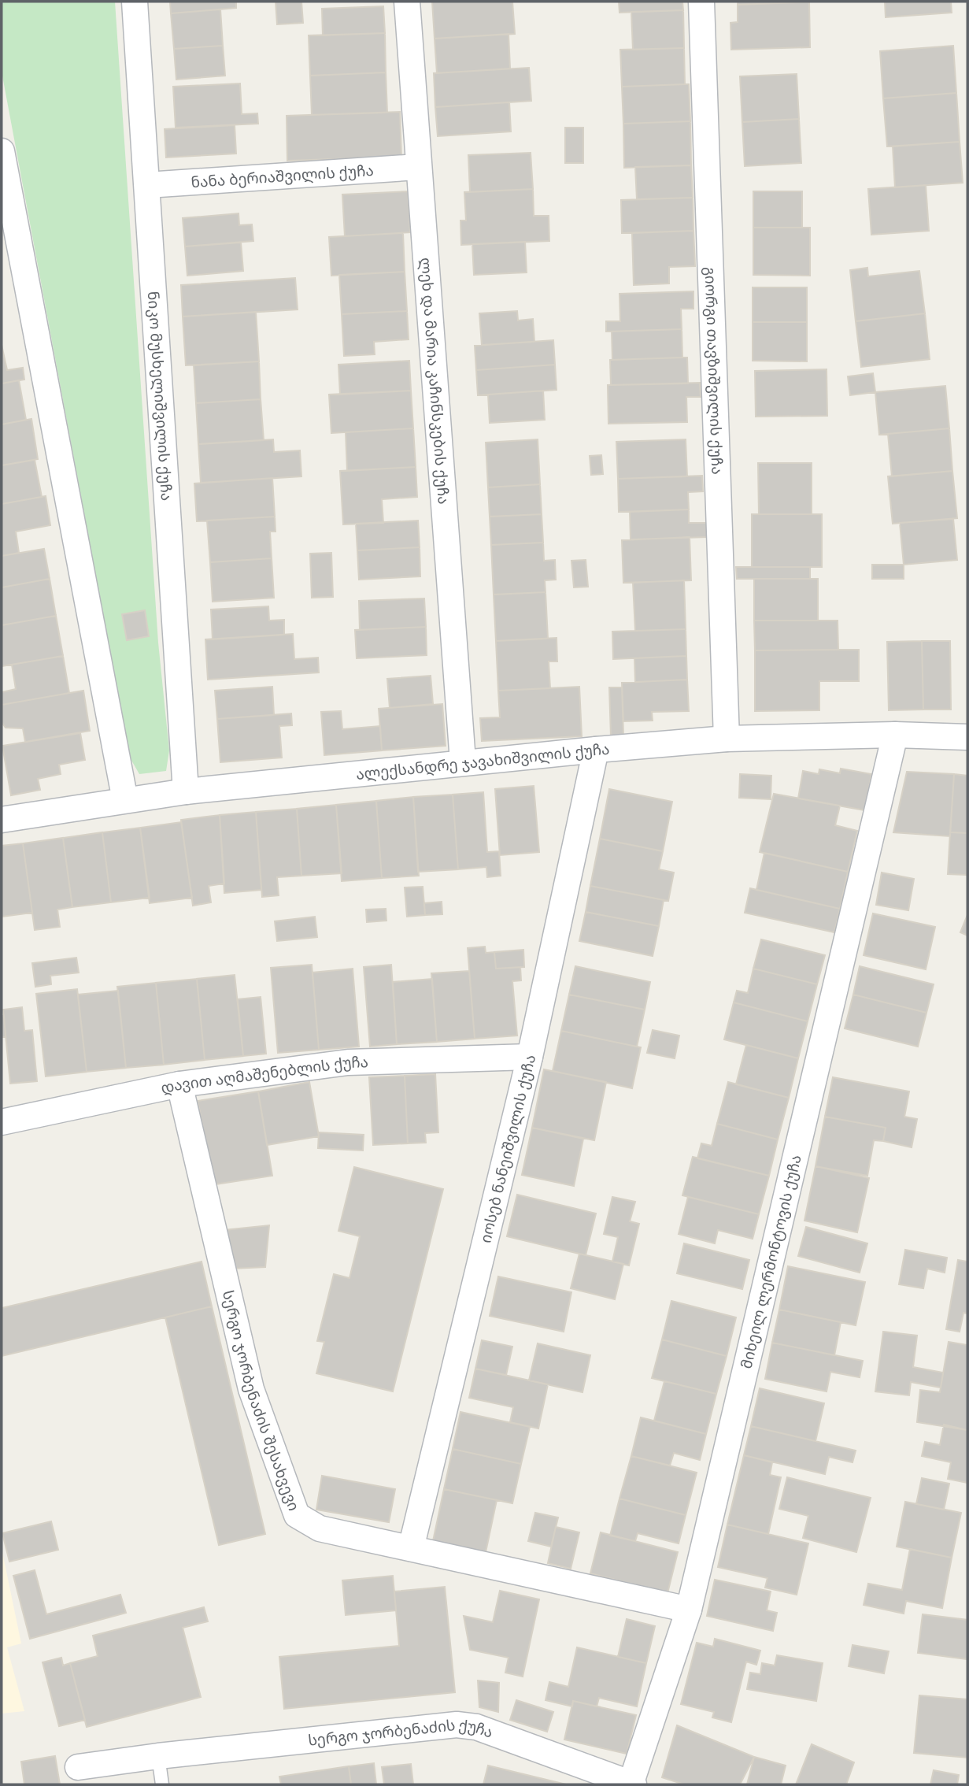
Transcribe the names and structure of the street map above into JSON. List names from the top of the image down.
{
  "streets": {
    "street": [
      "ნანა ბერიაშვილის ქუჩა",
      "გიორგი თავზიშვილის ქუჩა",
      "ლეხ და მარია კაჩინსკების ქუჩა",
      "ნიკო მუსხელიშვილის ქუჩა",
      "ალექსანდრე ჯავახიშვილის ქუჩა",
      "დავით აღმაშენებლის ქუჩა",
      "იოსებ ნანეიშვილის ქუჩა",
      "მიხეილ ლერმონტოვის ქუჩა",
      "სერგო ჯორბენაძის შესახვევი",
      "სერგო ჯორბენაძის ქუჩა"
    ]
  },
  "crossings": [
    ["ნანა ბერიაშვილის ქუჩა", "ლეხ და მარია კაჩინსკების ქუჩა"],
    ["ნანა ბერიაშვილის ქუჩა", "ნიკო მუსხელიშვილის ქუჩა"],
    ["გიორგი თავზიშვილის ქუჩა", "ალექსანდრე ჯავახიშვილის ქუჩა"],
    ["ლეხ და მარია კაჩინსკების ქუჩა", "ალექსანდრე ჯავახიშვილის ქუჩა"],
    ["ნიკო მუსხელიშვილის ქუჩა", "ალექსანდრე ჯავახიშვილის ქუჩა"],
    ["ალექსანდრე ჯავახიშვილის ქუჩა", "იოსებ ნანეიშვილის ქუჩა"],
    ["ალექსანდრე ჯავახიშვილის ქუჩა", "მიხეილ ლერმონტოვის ქუჩა"],
    ["დავით აღმაშენებლის ქუჩა", "იოსებ ნანეიშვილის ქუჩა"],
    ["დავით აღმაშენებლის ქუჩა", "სერგო ჯორბენაძის შესახვევი"],
    ["იოსებ ნანეიშვილის ქუჩა", "სერგო ჯორბენაძის შესახვევი"],
    ["მიხეილ ლერმონტოვის ქუჩა", "სერგო ჯორბენაძის შესახვევი"],
    ["მიხეილ ლერმონტოვის ქუჩა", "სერგო ჯორბენაძის ქუჩა"]
  ]
}
